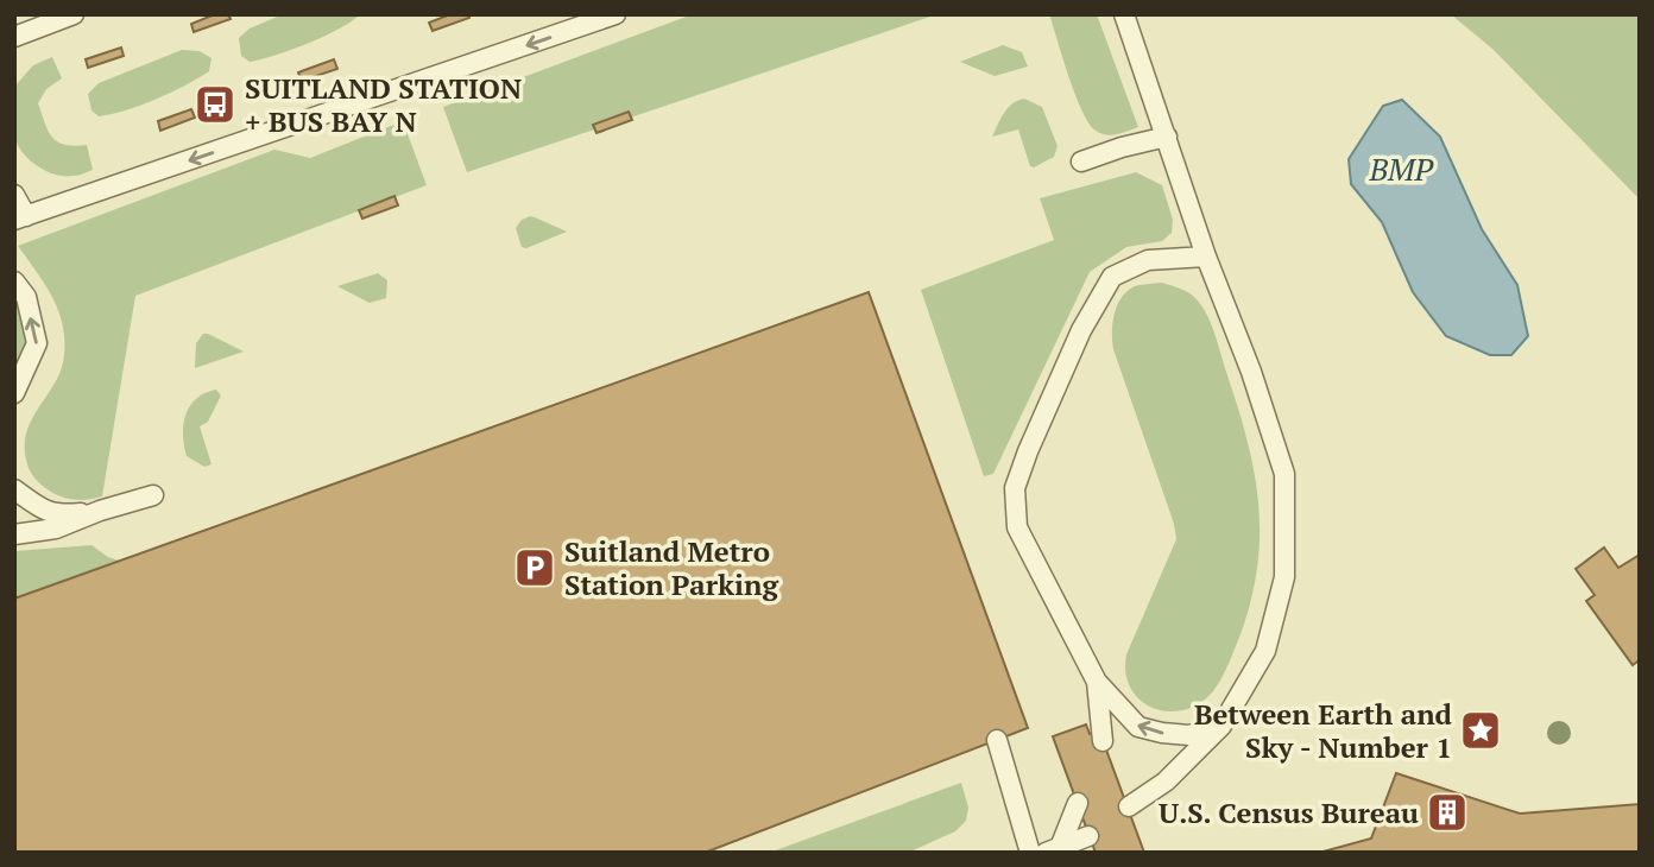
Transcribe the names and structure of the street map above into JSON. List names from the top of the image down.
{
  "water": ["BMP"],
  "places": {
    "bus stop": ["SUITLAND STATION + BUS BAY N"],
    "parking": ["Suitland Metro Station Parking"],
    "place": ["Between Earth and Sky - Number 1"],
    "building": ["U.S. Census Bureau"]
  }
}
